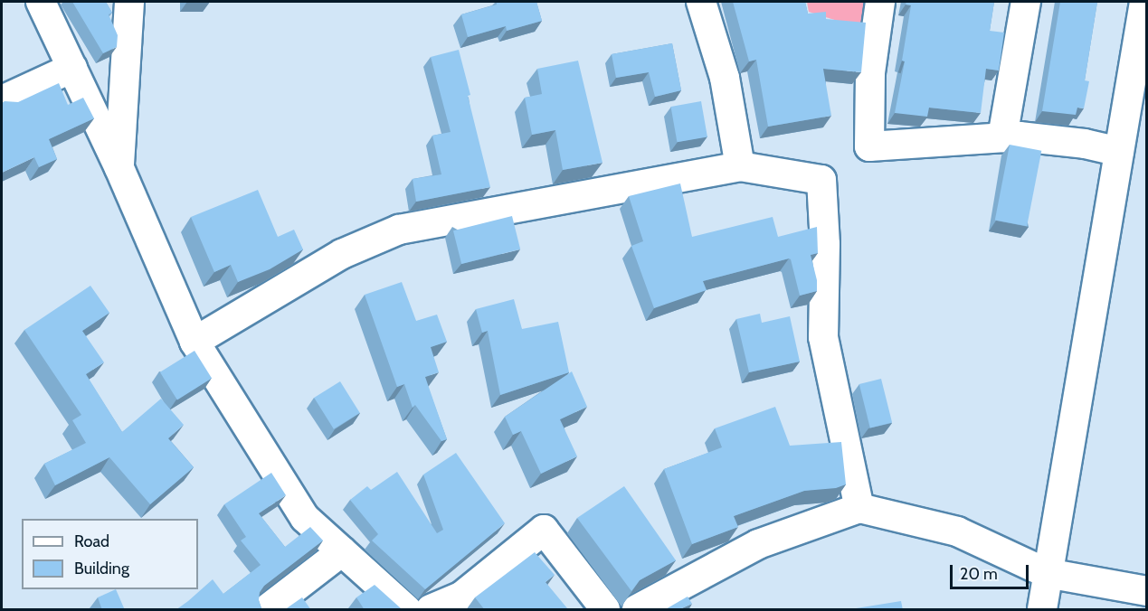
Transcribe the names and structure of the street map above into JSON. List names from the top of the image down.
{
  "legend": ["Road", "Building"],
  "scale_bar": "20 m"
}
